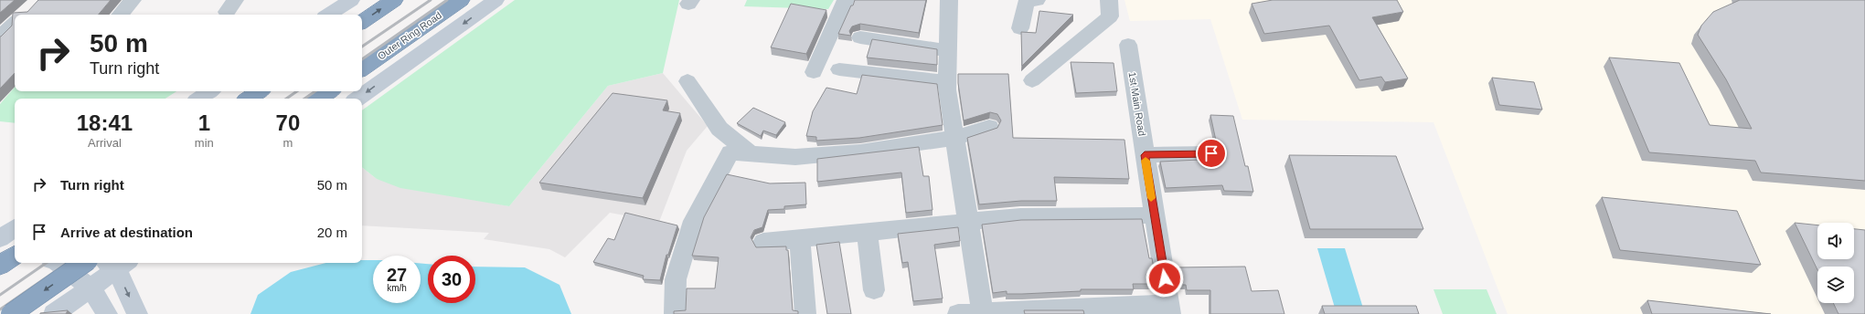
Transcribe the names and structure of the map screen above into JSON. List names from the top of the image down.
{
  "streets": {
    "highway": ["Outer Ring Road"],
    "street": ["1st Main Road"]
  },
  "page": {
    "turn": ["50 m", "Turn right"],
    "eta": [
      "18:41",
      "Arrival",
      "1",
      "min",
      "70",
      "m"
    ],
    "list": [
      {
        "name": "Turn right",
        "value": "50 m"
      },
      {
        "name": "Arrive at destination",
        "value": "20 m"
      }
    ],
    "speed": "27 km/h",
    "limit": "30"
  }
}
